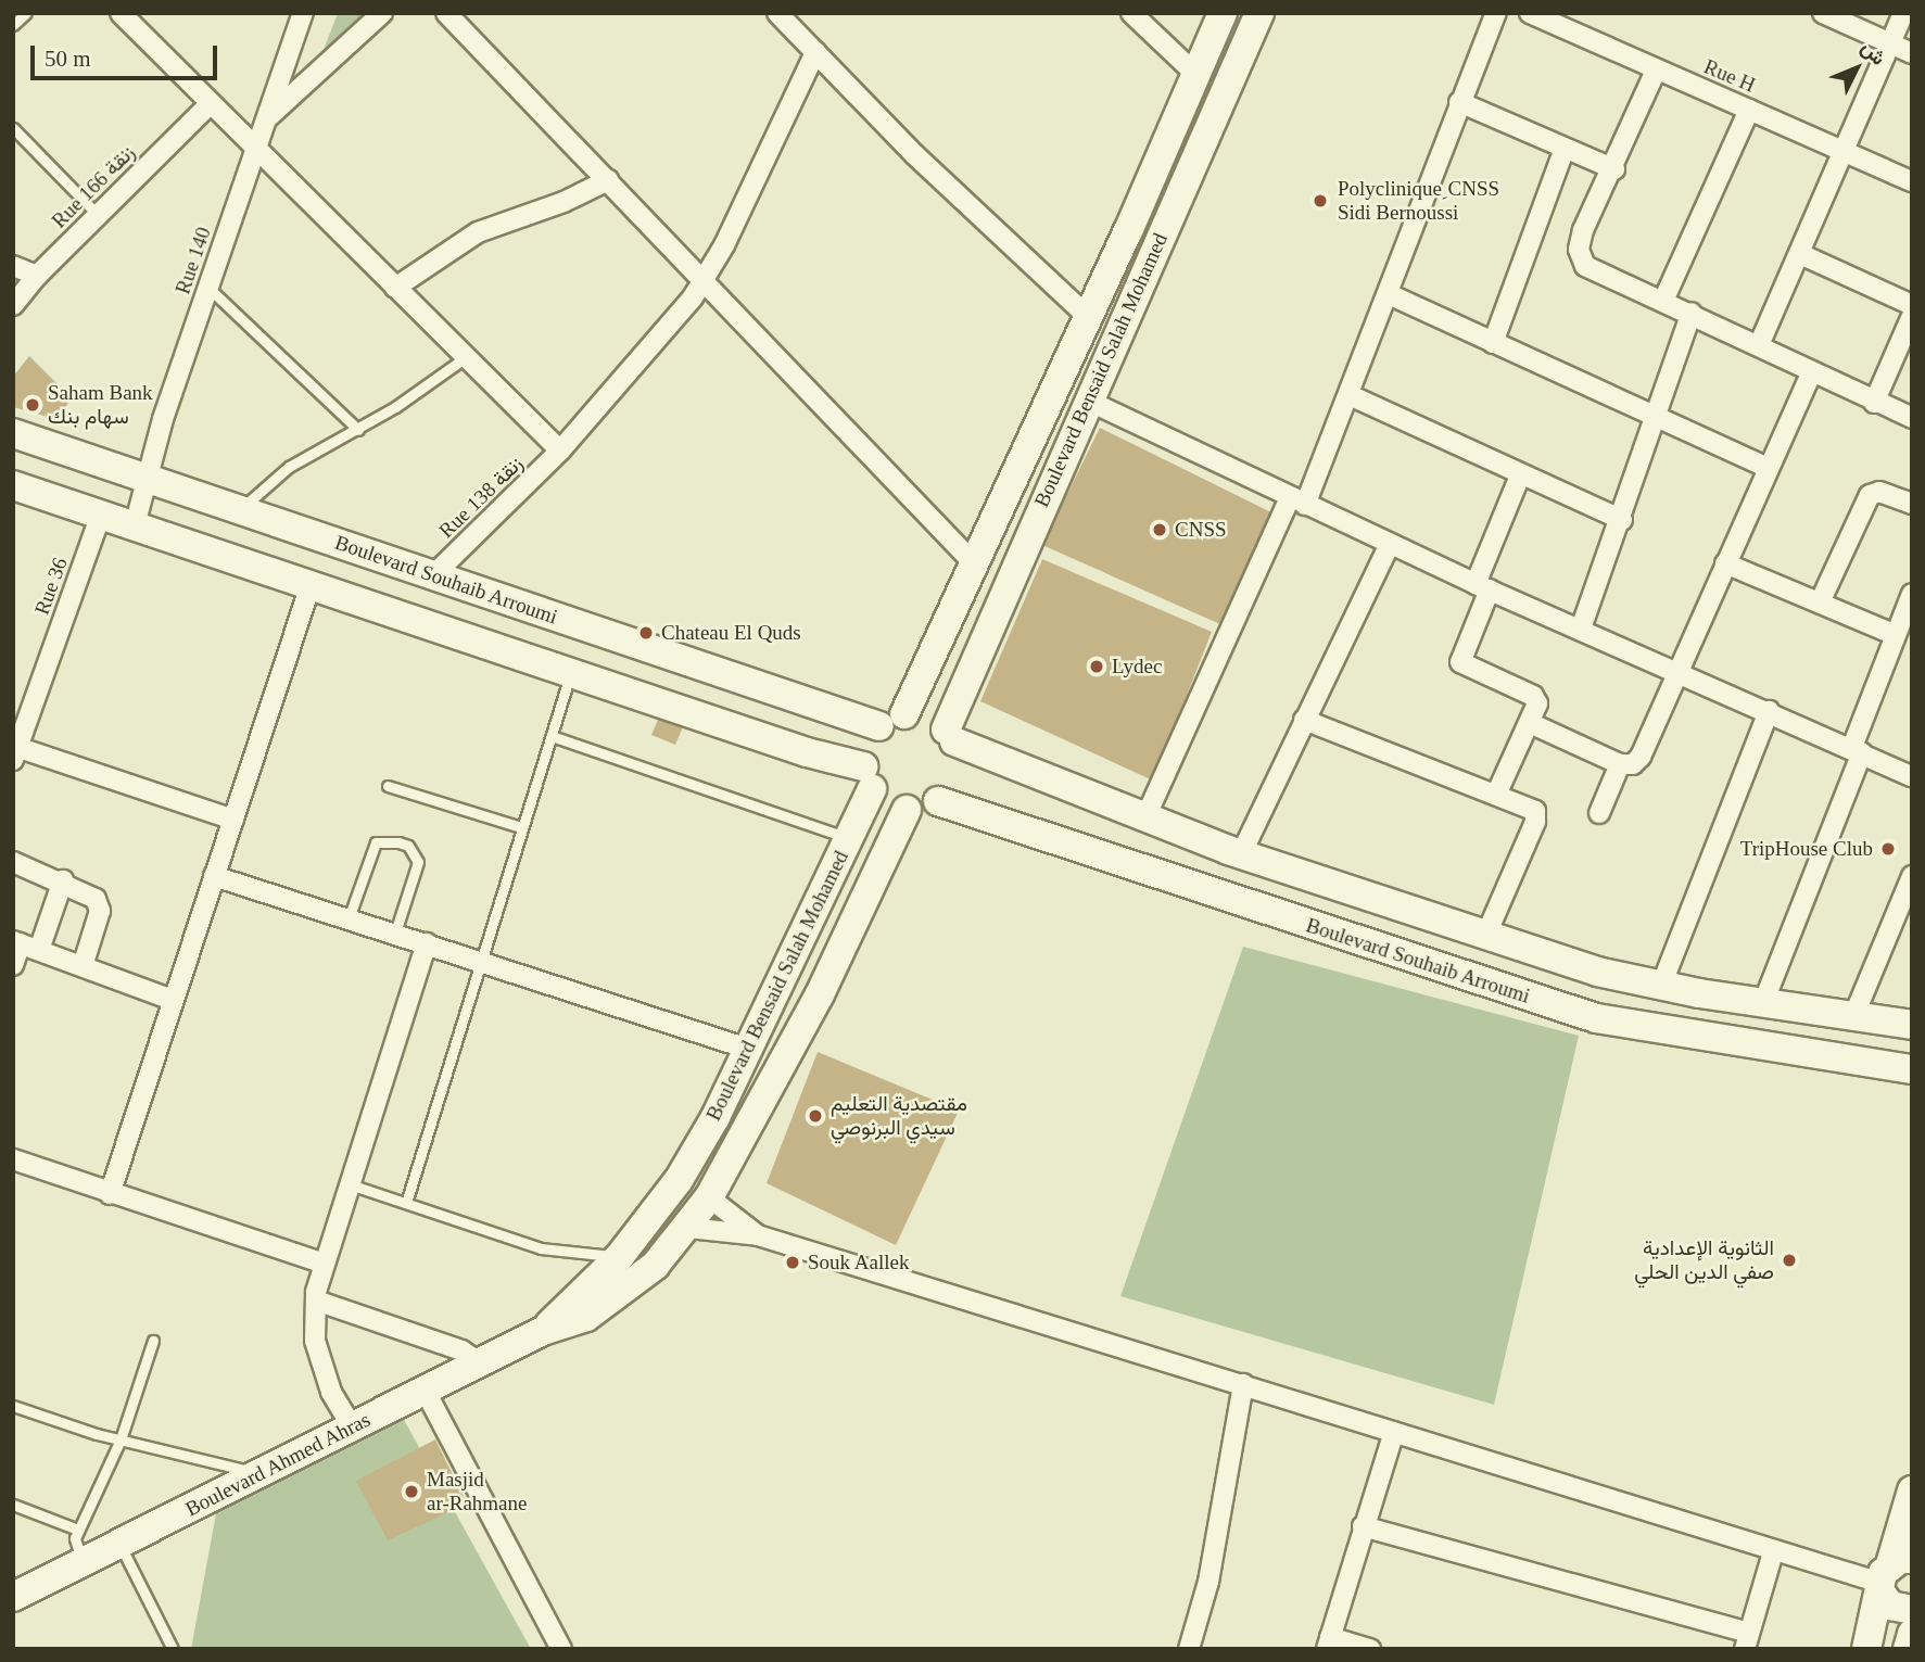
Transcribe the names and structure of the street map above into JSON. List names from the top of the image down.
{
  "streets": {
    "street": [
      "Rue H",
      "Rue 166 زنقة",
      "Rue 140",
      "Boulevard Bensaid Salah Mohamed",
      "Rue 138 زنقة",
      "Boulevard Souhaib Arroumi",
      "Rue 36",
      "Boulevard Ahmed Ahras"
    ]
  },
  "crossings": [
    ["Rue 140", "Boulevard Souhaib Arroumi"],
    ["Boulevard Bensaid Salah Mohamed", "Boulevard Souhaib Arroumi"],
    ["Boulevard Bensaid Salah Mohamed", "Boulevard Ahmed Ahras"],
    ["Rue 138 زنقة", "Boulevard Souhaib Arroumi"]
  ],
  "places": [
    "Polyclinique ِCNSS Sidi Bernoussi",
    "Saham Bank سهام بنك",
    "CNSS",
    "Chateau El Quds",
    "Lydec",
    "TripHouse Club",
    "مقتصدية التعليم سيدي البرنوصي",
    "الثانوية الإعدادية صفي الدين الحلي",
    "Souk Aallek",
    "Masjid ar-Rahmane"
  ],
  "scale_bar": "50 m",
  "north": "top right"
}
